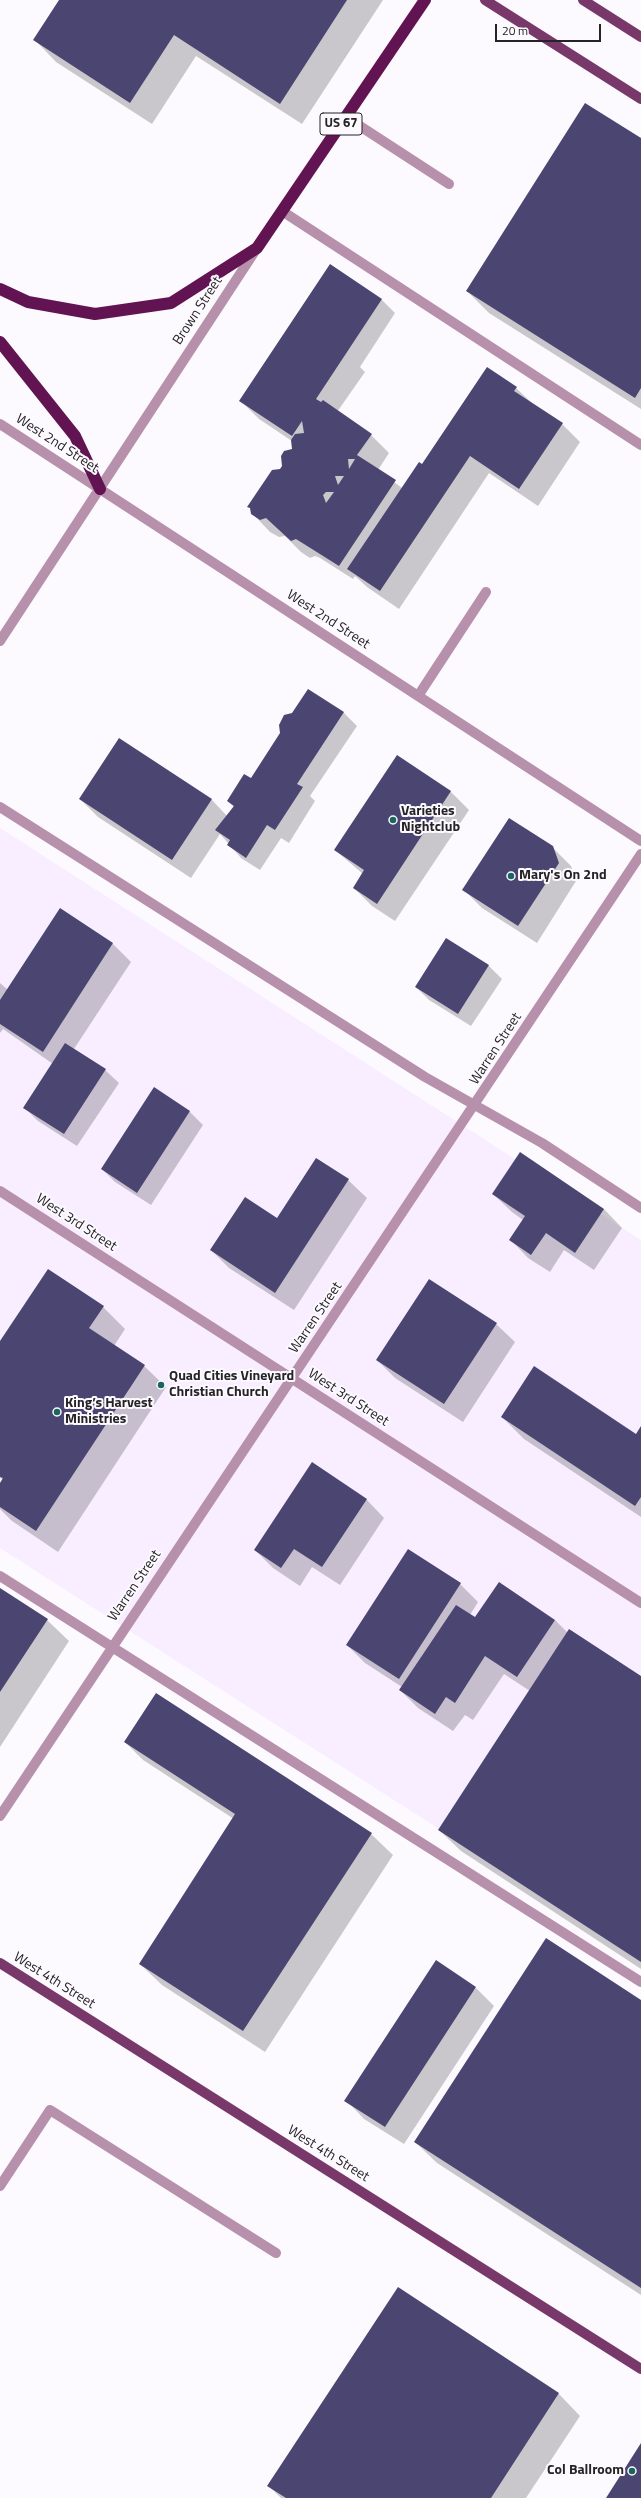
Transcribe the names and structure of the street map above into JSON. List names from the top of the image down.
{
  "streets": {
    "highway": ["US 67", "Brown Street"],
    "main road": ["West 4th Street"],
    "street": ["West 2nd Street", "Warren Street", "West 3rd Street"]
  },
  "crossings": [
    ["US 67", "Brown Street"],
    ["Brown Street", "West 2nd Street"],
    ["Warren Street", "West 3rd Street"]
  ],
  "places": [
    "Varieties Nightclub",
    "Mary's On 2nd",
    "Quad Cities Vineyard Christian Church",
    "King’s Harvest Ministries",
    "Col Ballroom"
  ],
  "scale_bar": "20 m"
}
